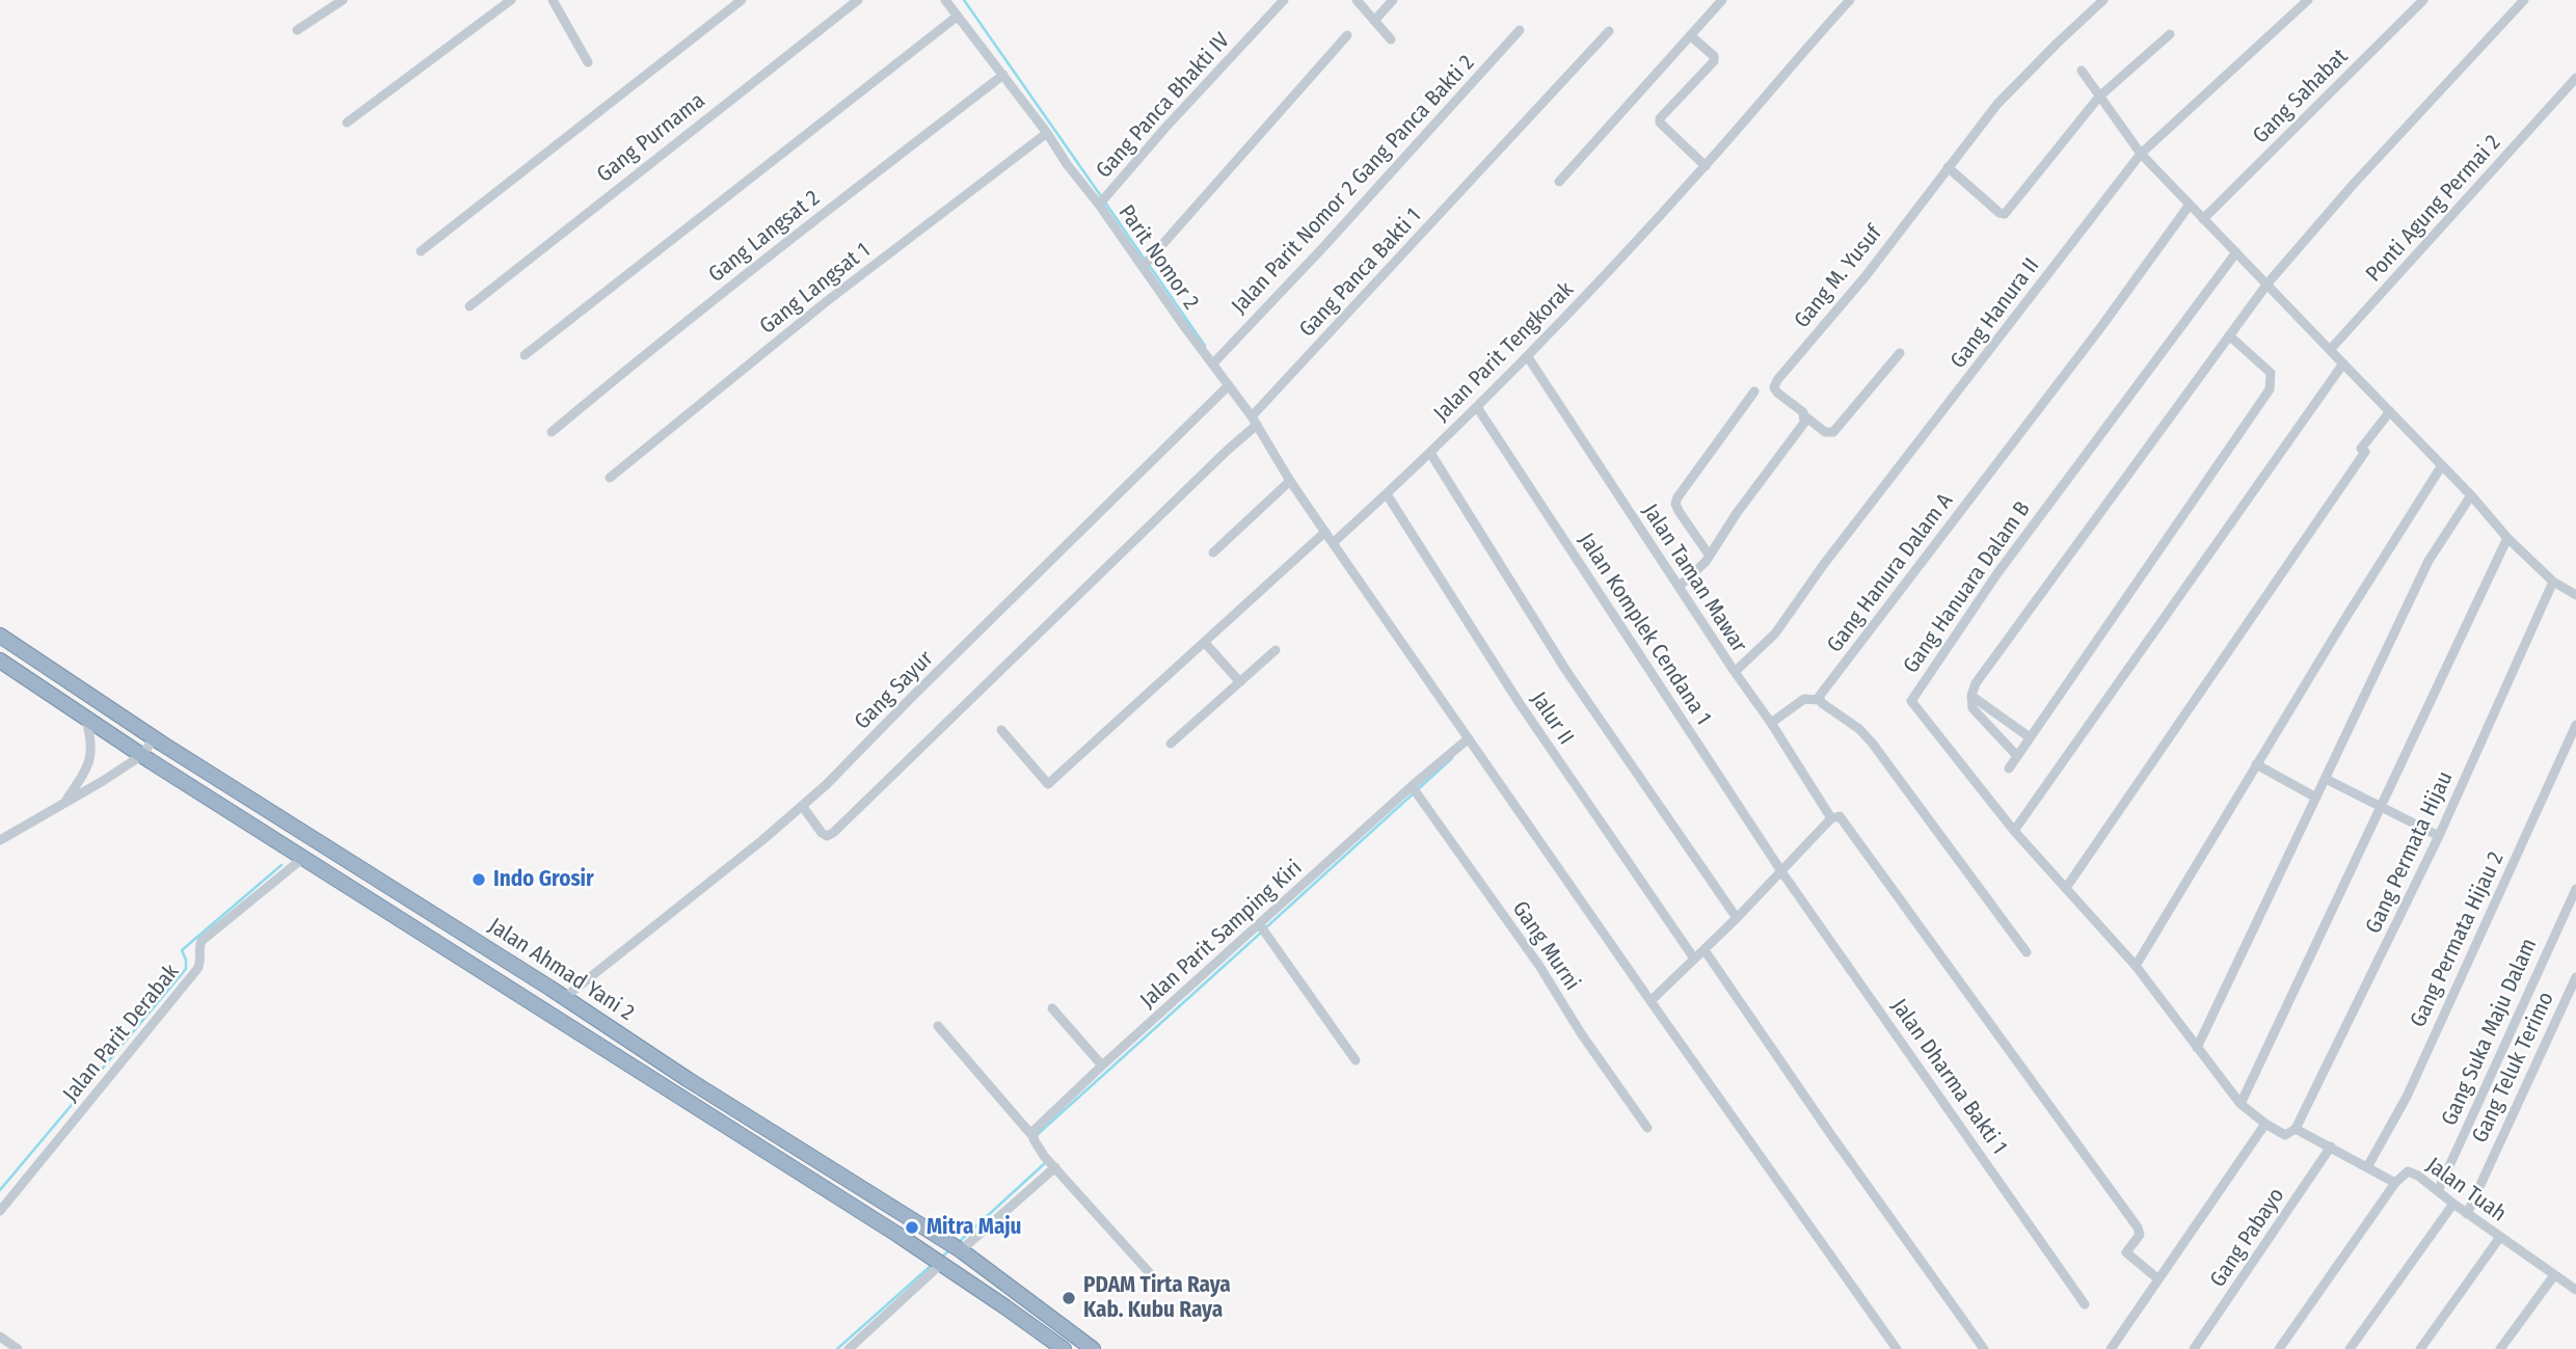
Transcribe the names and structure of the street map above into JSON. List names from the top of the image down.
{
  "streets": {
    "highway": ["Jalan Ahmad Yani 2"],
    "street": [
      "Gang Sahabat",
      "Gang Panca Bhakti IV",
      "Gang Purnama",
      "Jalan Parit Nomor 2 Gang Panca Bakti 2",
      "Ponti Agung Permai 2",
      "Gang Langsat 2",
      "Parit Nomor 2",
      "Gang Panca Bakti 1",
      "Gang M. Yusuf",
      "Gang Langsat 1",
      "Gang Hanura II",
      "Jalan Parit Tengkorak",
      "Gang Hanura Dalam A",
      "Jalan Taman Mawar",
      "Gang Hanuara Dalam B",
      "Jalan Komplek Cendana 1",
      "Gang Sayur",
      "Jalur II",
      "Gang Permata Hijau",
      "Jalan Parit Samping Kiri",
      "Gang Permata Hijau 2",
      "Gang Murni",
      "Gang Suka Maju Dalam",
      "Jalan Parit Derabak",
      "Gang Teluk Terimo",
      "Jalan Dharma Bakti 1",
      "Jalan Tuah",
      "Gang Pabayo"
    ]
  },
  "crossings": [
    ["Gang Panca Bhakti IV", "Parit Nomor 2"],
    ["Jalan Parit Nomor 2 Gang Panca Bakti 2", "Parit Nomor 2"],
    ["Gang Langsat 2", "Parit Nomor 2"],
    ["Parit Nomor 2", "Gang Panca Bakti 1"],
    ["Parit Nomor 2", "Gang Langsat 1"],
    ["Parit Nomor 2", "Jalan Parit Tengkorak"],
    ["Parit Nomor 2", "Gang Sayur"],
    ["Gang Panca Bakti 1", "Gang Sayur"],
    ["Gang Hanura II", "Jalan Taman Mawar"],
    ["Jalan Parit Tengkorak", "Jalan Taman Mawar"],
    ["Jalan Parit Tengkorak", "Jalan Komplek Cendana 1"],
    ["Jalan Parit Tengkorak", "Jalur II"],
    ["Gang Hanuara Dalam B", "Gang Permata Hijau"],
    ["Gang Hanuara Dalam B", "Gang Permata Hijau 2"],
    ["Gang Hanuara Dalam B", "Jalan Tuah"],
    ["Gang Hanuara Dalam B", "Gang Pabayo"],
    ["Jalan Komplek Cendana 1", "Jalan Dharma Bakti 1"],
    ["Gang Sayur", "Jalan Ahmad Yani 2"],
    ["Jalan Parit Samping Kiri", "Gang Murni"],
    ["Jalan Ahmad Yani 2", "Jalan Parit Derabak"],
    ["Gang Suka Maju Dalam", "Jalan Tuah"],
    ["Gang Teluk Terimo", "Jalan Tuah"]
  ],
  "places": ["Indo Grosir", "Mitra Maju", "PDAM Tirta Raya Kab. Kubu Raya"]
}
